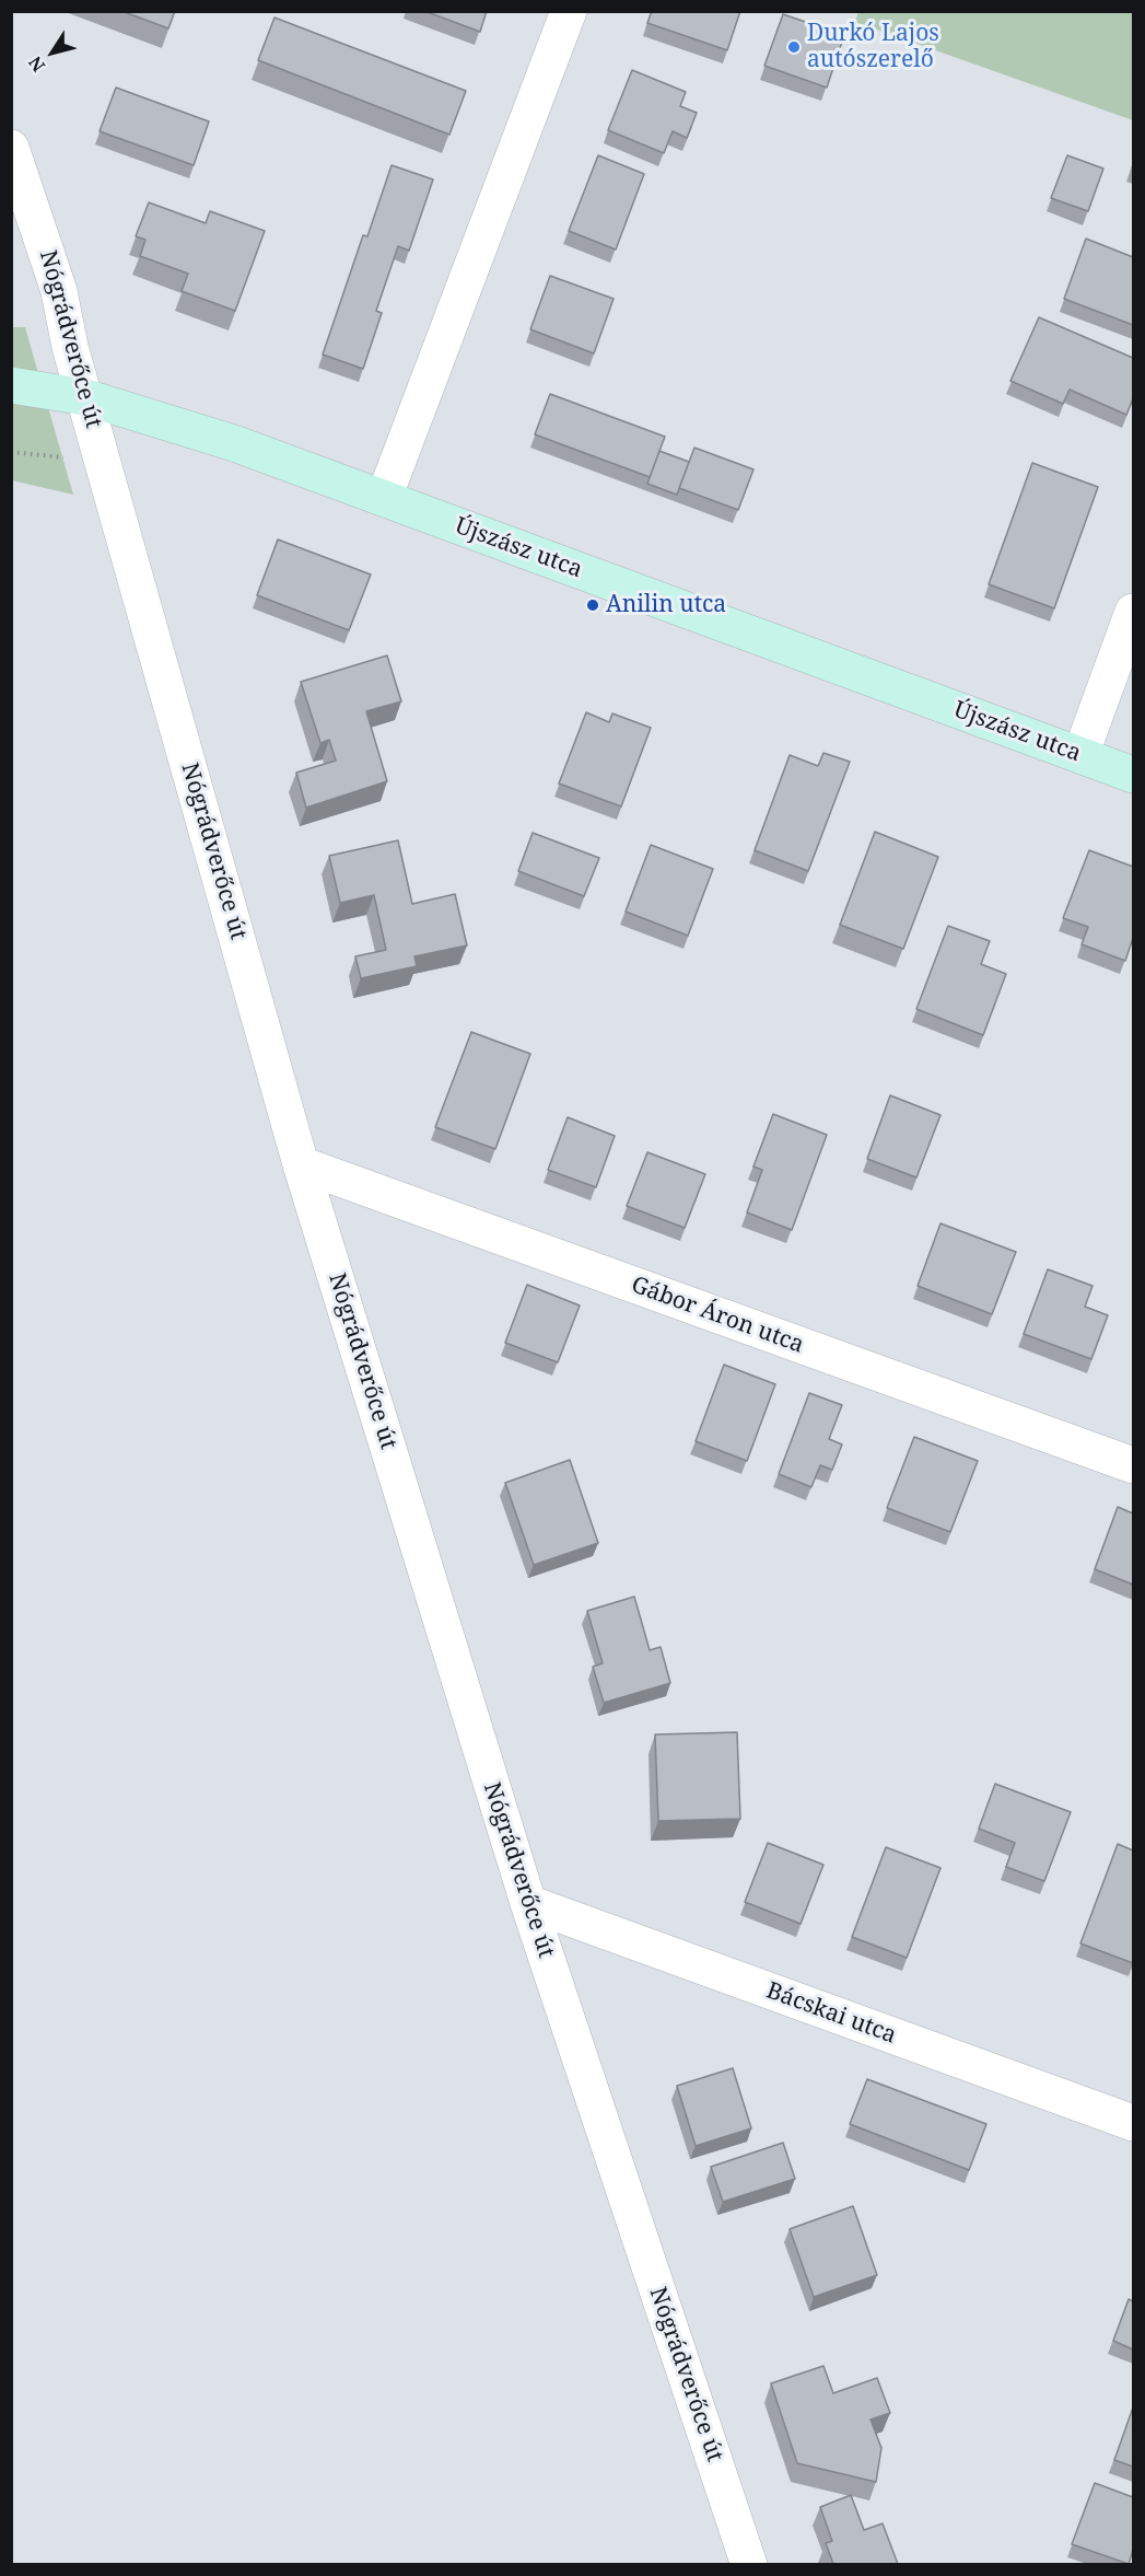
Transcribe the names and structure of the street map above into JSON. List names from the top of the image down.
{
  "streets": {
    "street": [
      "Nógrádverőce út",
      "Újszász utca",
      "Gábor Áron utca",
      "Bácskai utca"
    ]
  },
  "crossings": [
    ["Nógrádverőce út", "Újszász utca"],
    ["Nógrádverőce út", "Gábor Áron utca"],
    ["Nógrádverőce út", "Bácskai utca"]
  ],
  "places": ["Durkó Lajos autószerelő", "Anilin utca"],
  "north": "bottom left"
}
